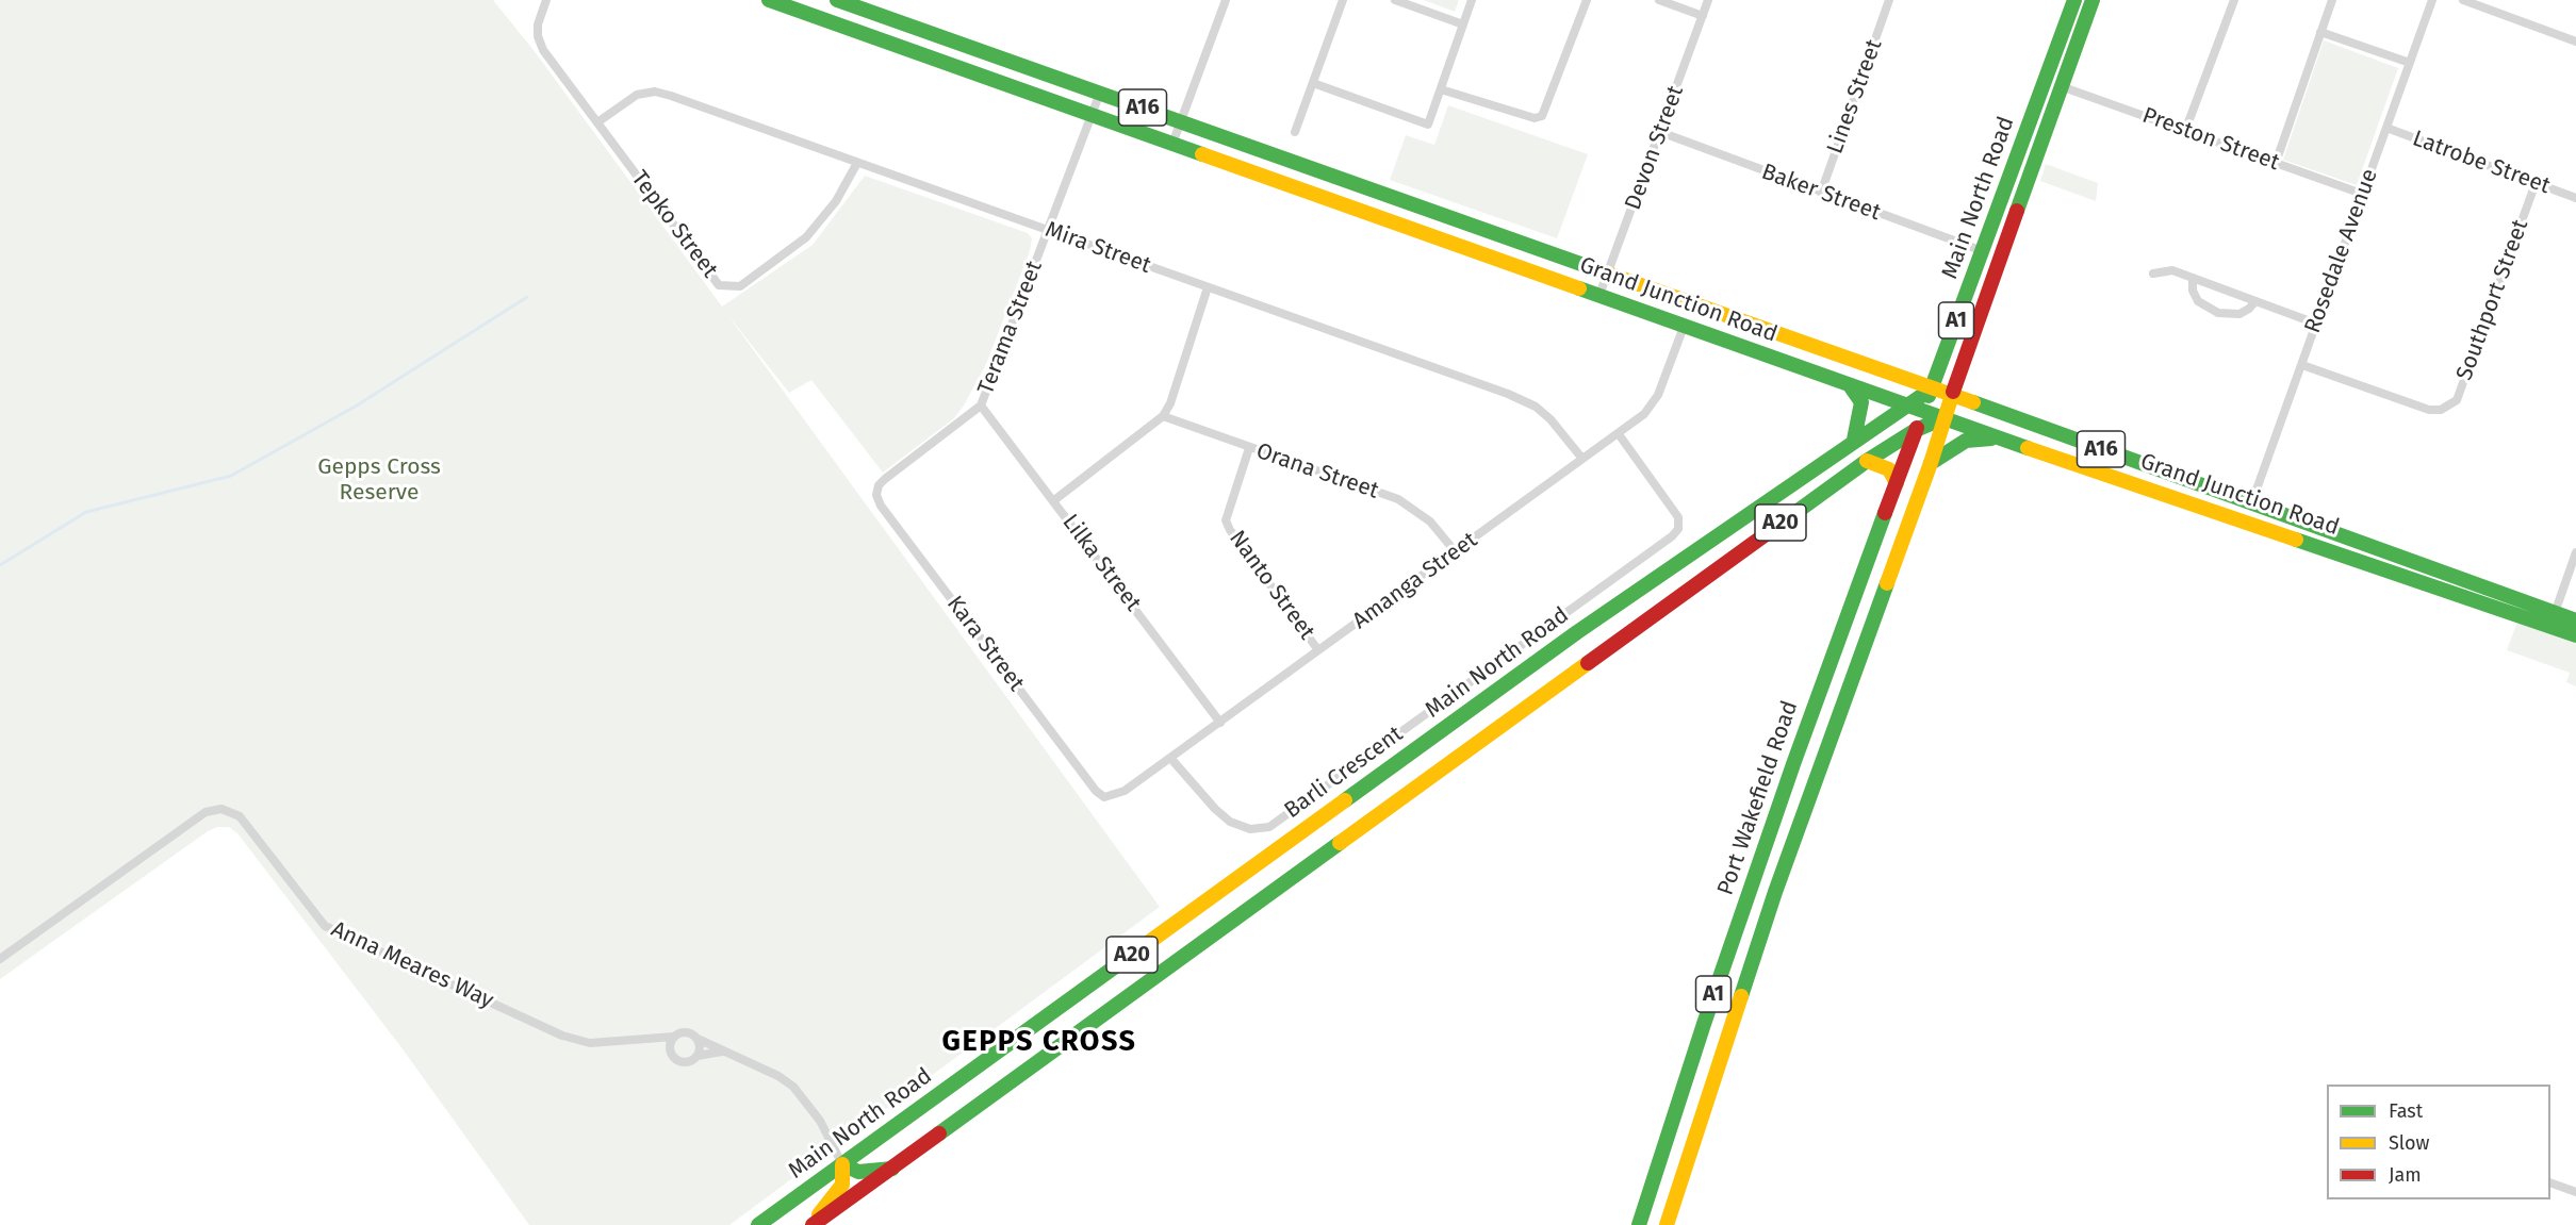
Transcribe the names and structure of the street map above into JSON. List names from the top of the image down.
{
  "streets": {
    "highway": [
      "A16",
      "Main North Road",
      "Grand Junction Road",
      "A1",
      "A20",
      "Port Wakefield Road"
    ],
    "street": [
      "Lines Street",
      "Preston Street",
      "Devon Street",
      "Latrobe Street",
      "Baker Street",
      "Tepko Street",
      "Mira Street",
      "Rosedale Avenue",
      "Southport Street",
      "Terama Street",
      "Orana Street",
      "Lilka Street",
      "Amanga Street",
      "Nanto Street",
      "Kara Street",
      "Barli Crescent",
      "Anna Meares Way"
    ]
  },
  "crossings": [
    ["Lines Street", "Baker Street"],
    ["Preston Street", "Main North Road"],
    ["Preston Street", "Rosedale Avenue"],
    ["Devon Street", "Baker Street"],
    ["Devon Street", "Grand Junction Road"],
    ["Latrobe Street", "Rosedale Avenue"],
    ["Latrobe Street", "Southport Street"],
    ["Baker Street", "Main North Road"],
    ["Main North Road", "Grand Junction Road"],
    ["Main North Road", "A1"],
    ["Main North Road", "Port Wakefield Road"],
    ["Tepko Street", "Mira Street"],
    ["Mira Street", "Terama Street"],
    ["Mira Street", "Amanga Street"],
    ["Rosedale Avenue", "Grand Junction Road"],
    ["Rosedale Avenue", "Southport Street"],
    ["Grand Junction Road", "A1"],
    ["Grand Junction Road", "Terama Street"],
    ["Grand Junction Road", "A20"],
    ["Grand Junction Road", "Amanga Street"],
    ["Grand Junction Road", "Port Wakefield Road"],
    ["A1", "A20"],
    ["Terama Street", "Lilka Street"],
    ["Terama Street", "Kara Street"],
    ["Orana Street", "Amanga Street"],
    ["Orana Street", "Nanto Street"],
    ["A20", "Port Wakefield Road"],
    ["Lilka Street", "Amanga Street"],
    ["Amanga Street", "Nanto Street"],
    ["Amanga Street", "Kara Street"],
    ["Amanga Street", "Barli Crescent"]
  ],
  "districts": ["GEPPS CROSS"],
  "parks": ["Gepps Cross Reserve"],
  "legend": ["Fast", "Slow", "Jam"]
}
